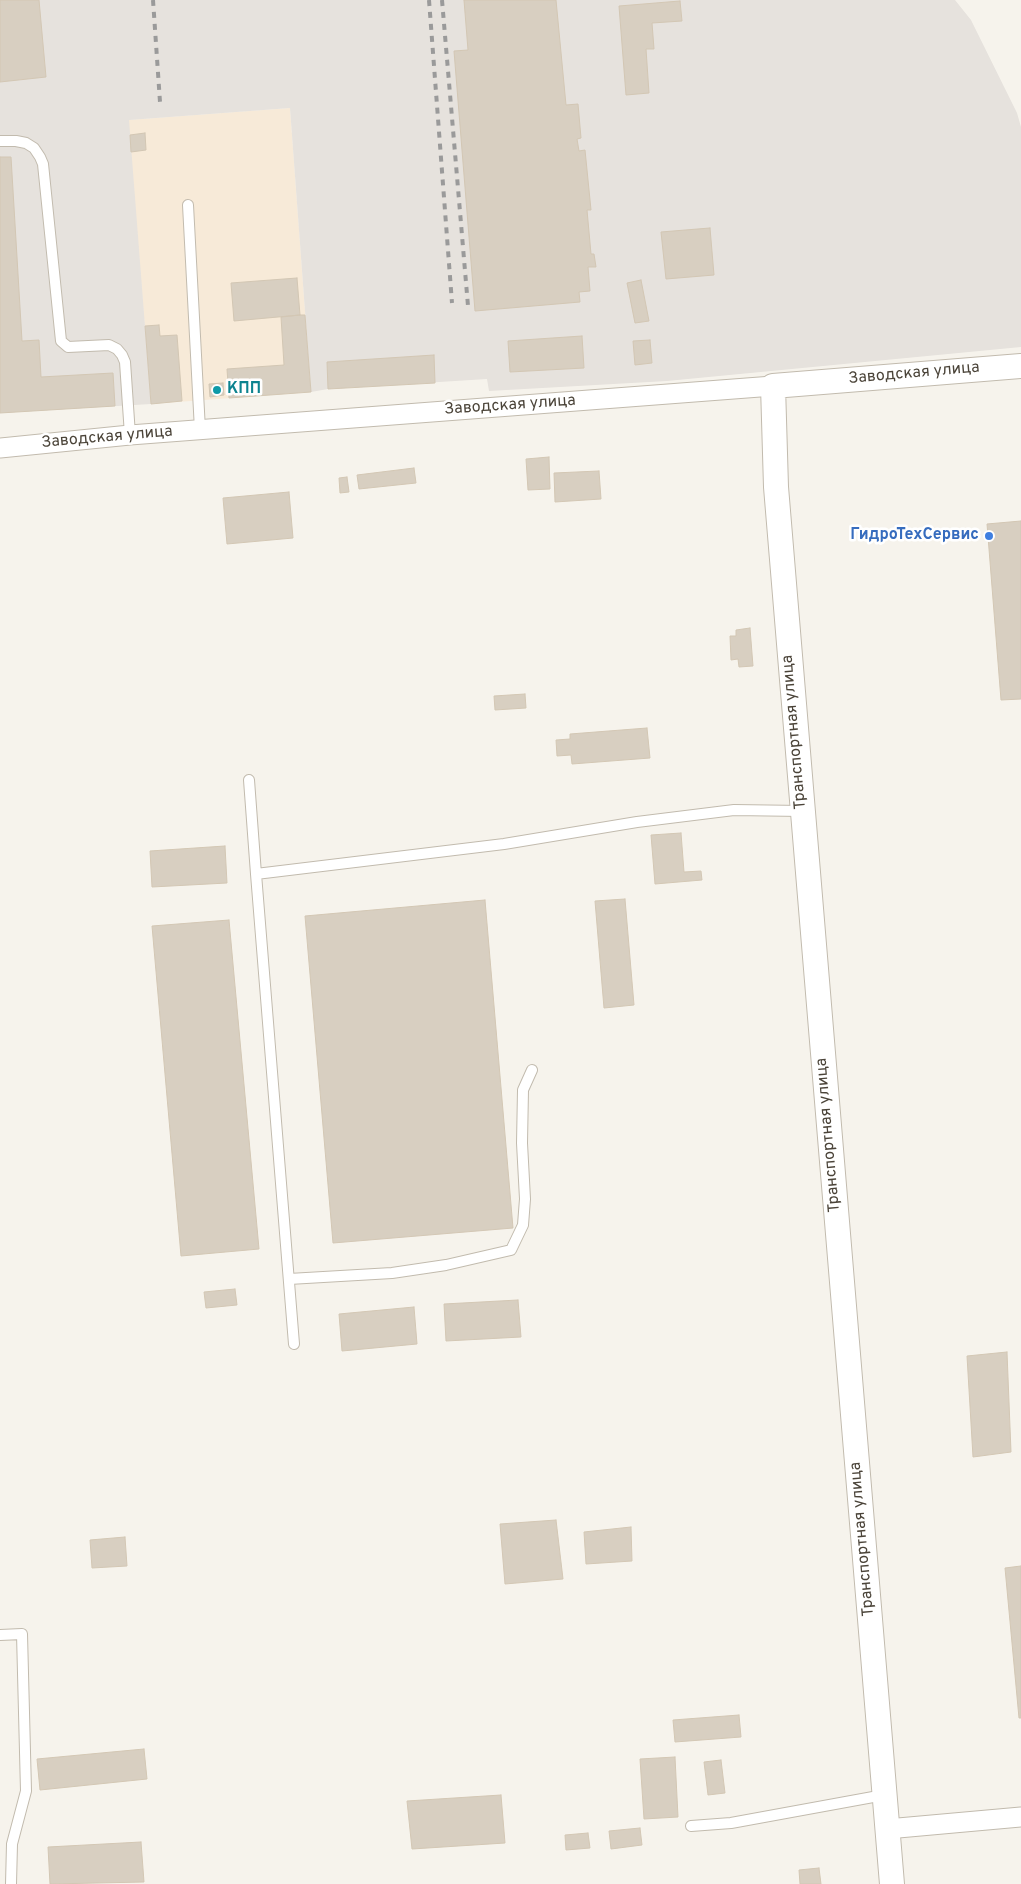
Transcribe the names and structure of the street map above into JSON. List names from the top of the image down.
{
  "streets": {
    "street": ["Заводская улица", "Транспортная улица"]
  },
  "crossings": [
    ["Заводская улица", "Транспортная улица"]
  ],
  "places": ["КПП", "ГидроТехСервис"]
}
